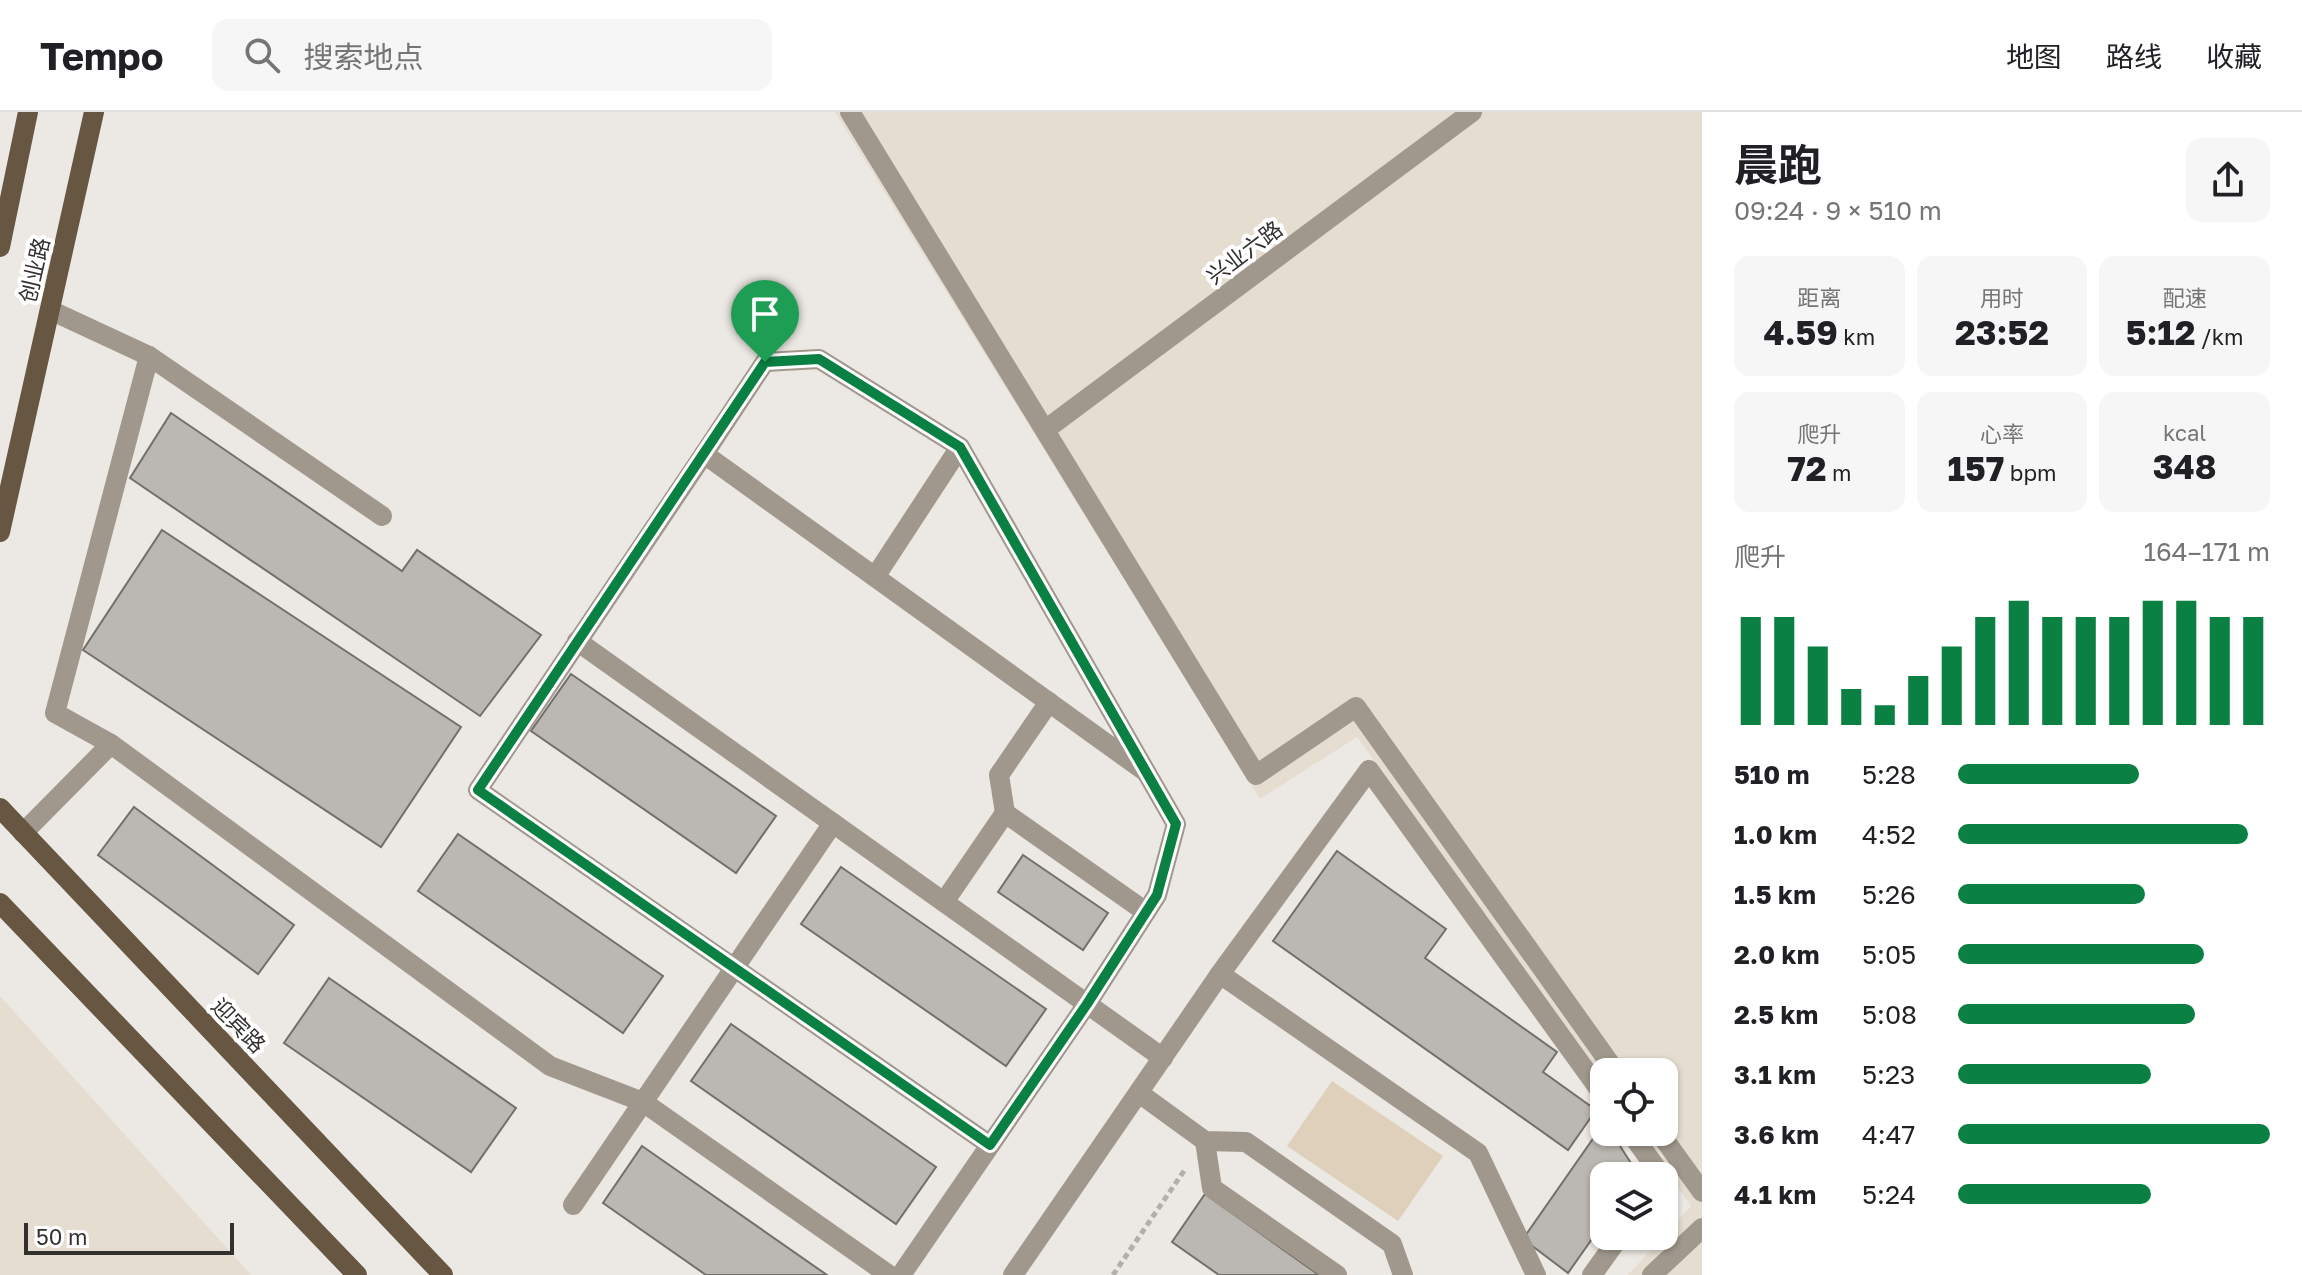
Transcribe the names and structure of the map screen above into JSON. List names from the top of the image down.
{
  "streets": {
    "main road": ["创业路", "迎宾路"],
    "street": ["兴业六路"]
  },
  "scale_bar": "50 m",
  "page": {
    "header": "Tempo",
    "search": "搜索地点",
    "nav": ["地图", "路线", "收藏"],
    "heading": ["晨跑", "09:24 · 9 × 510 m"],
    "stats": [
      ["距离", "4.59 km"],
      ["用时", "23:52"],
      ["配速", "5:12 /km"],
      ["爬升", "72 m"],
      ["心率", "157 bpm"],
      ["kcal", "348"]
    ],
    "chart": ["爬升", "164–171 m"],
    "list": [
      {
        "name": "510 m",
        "note": "5:28"
      },
      {
        "name": "1.0 km",
        "note": "4:52"
      },
      {
        "name": "1.5 km",
        "note": "5:26"
      },
      {
        "name": "2.0 km",
        "note": "5:05"
      },
      {
        "name": "2.5 km",
        "note": "5:08"
      },
      {
        "name": "3.1 km",
        "note": "5:23"
      },
      {
        "name": "3.6 km",
        "note": "4:47"
      },
      {
        "name": "4.1 km",
        "note": "5:24"
      }
    ],
    "scale": "50 m"
  }
}
